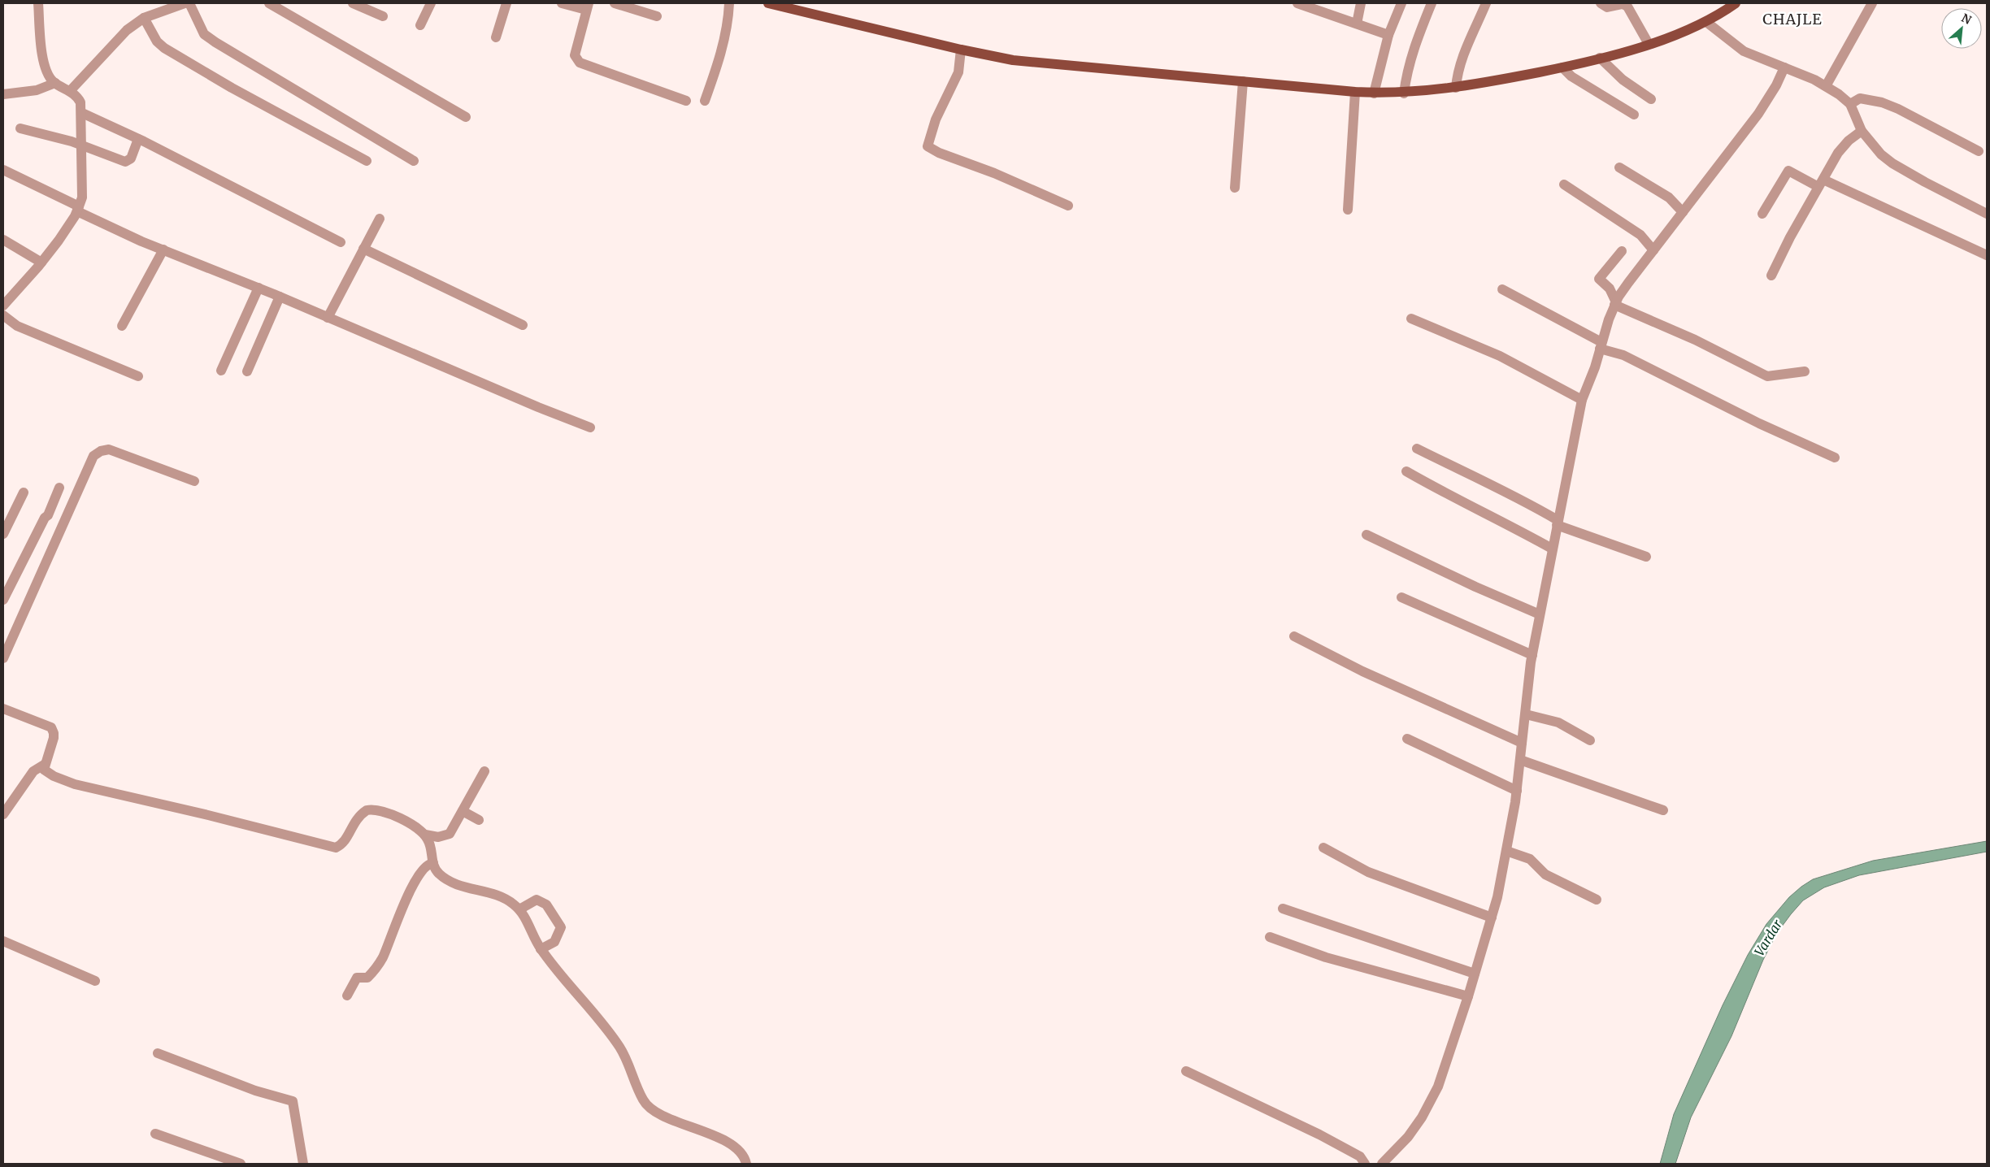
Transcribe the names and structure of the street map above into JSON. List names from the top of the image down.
{
  "districts": ["CHAJLE"],
  "water": ["Vardar"],
  "north": "top right"
}
